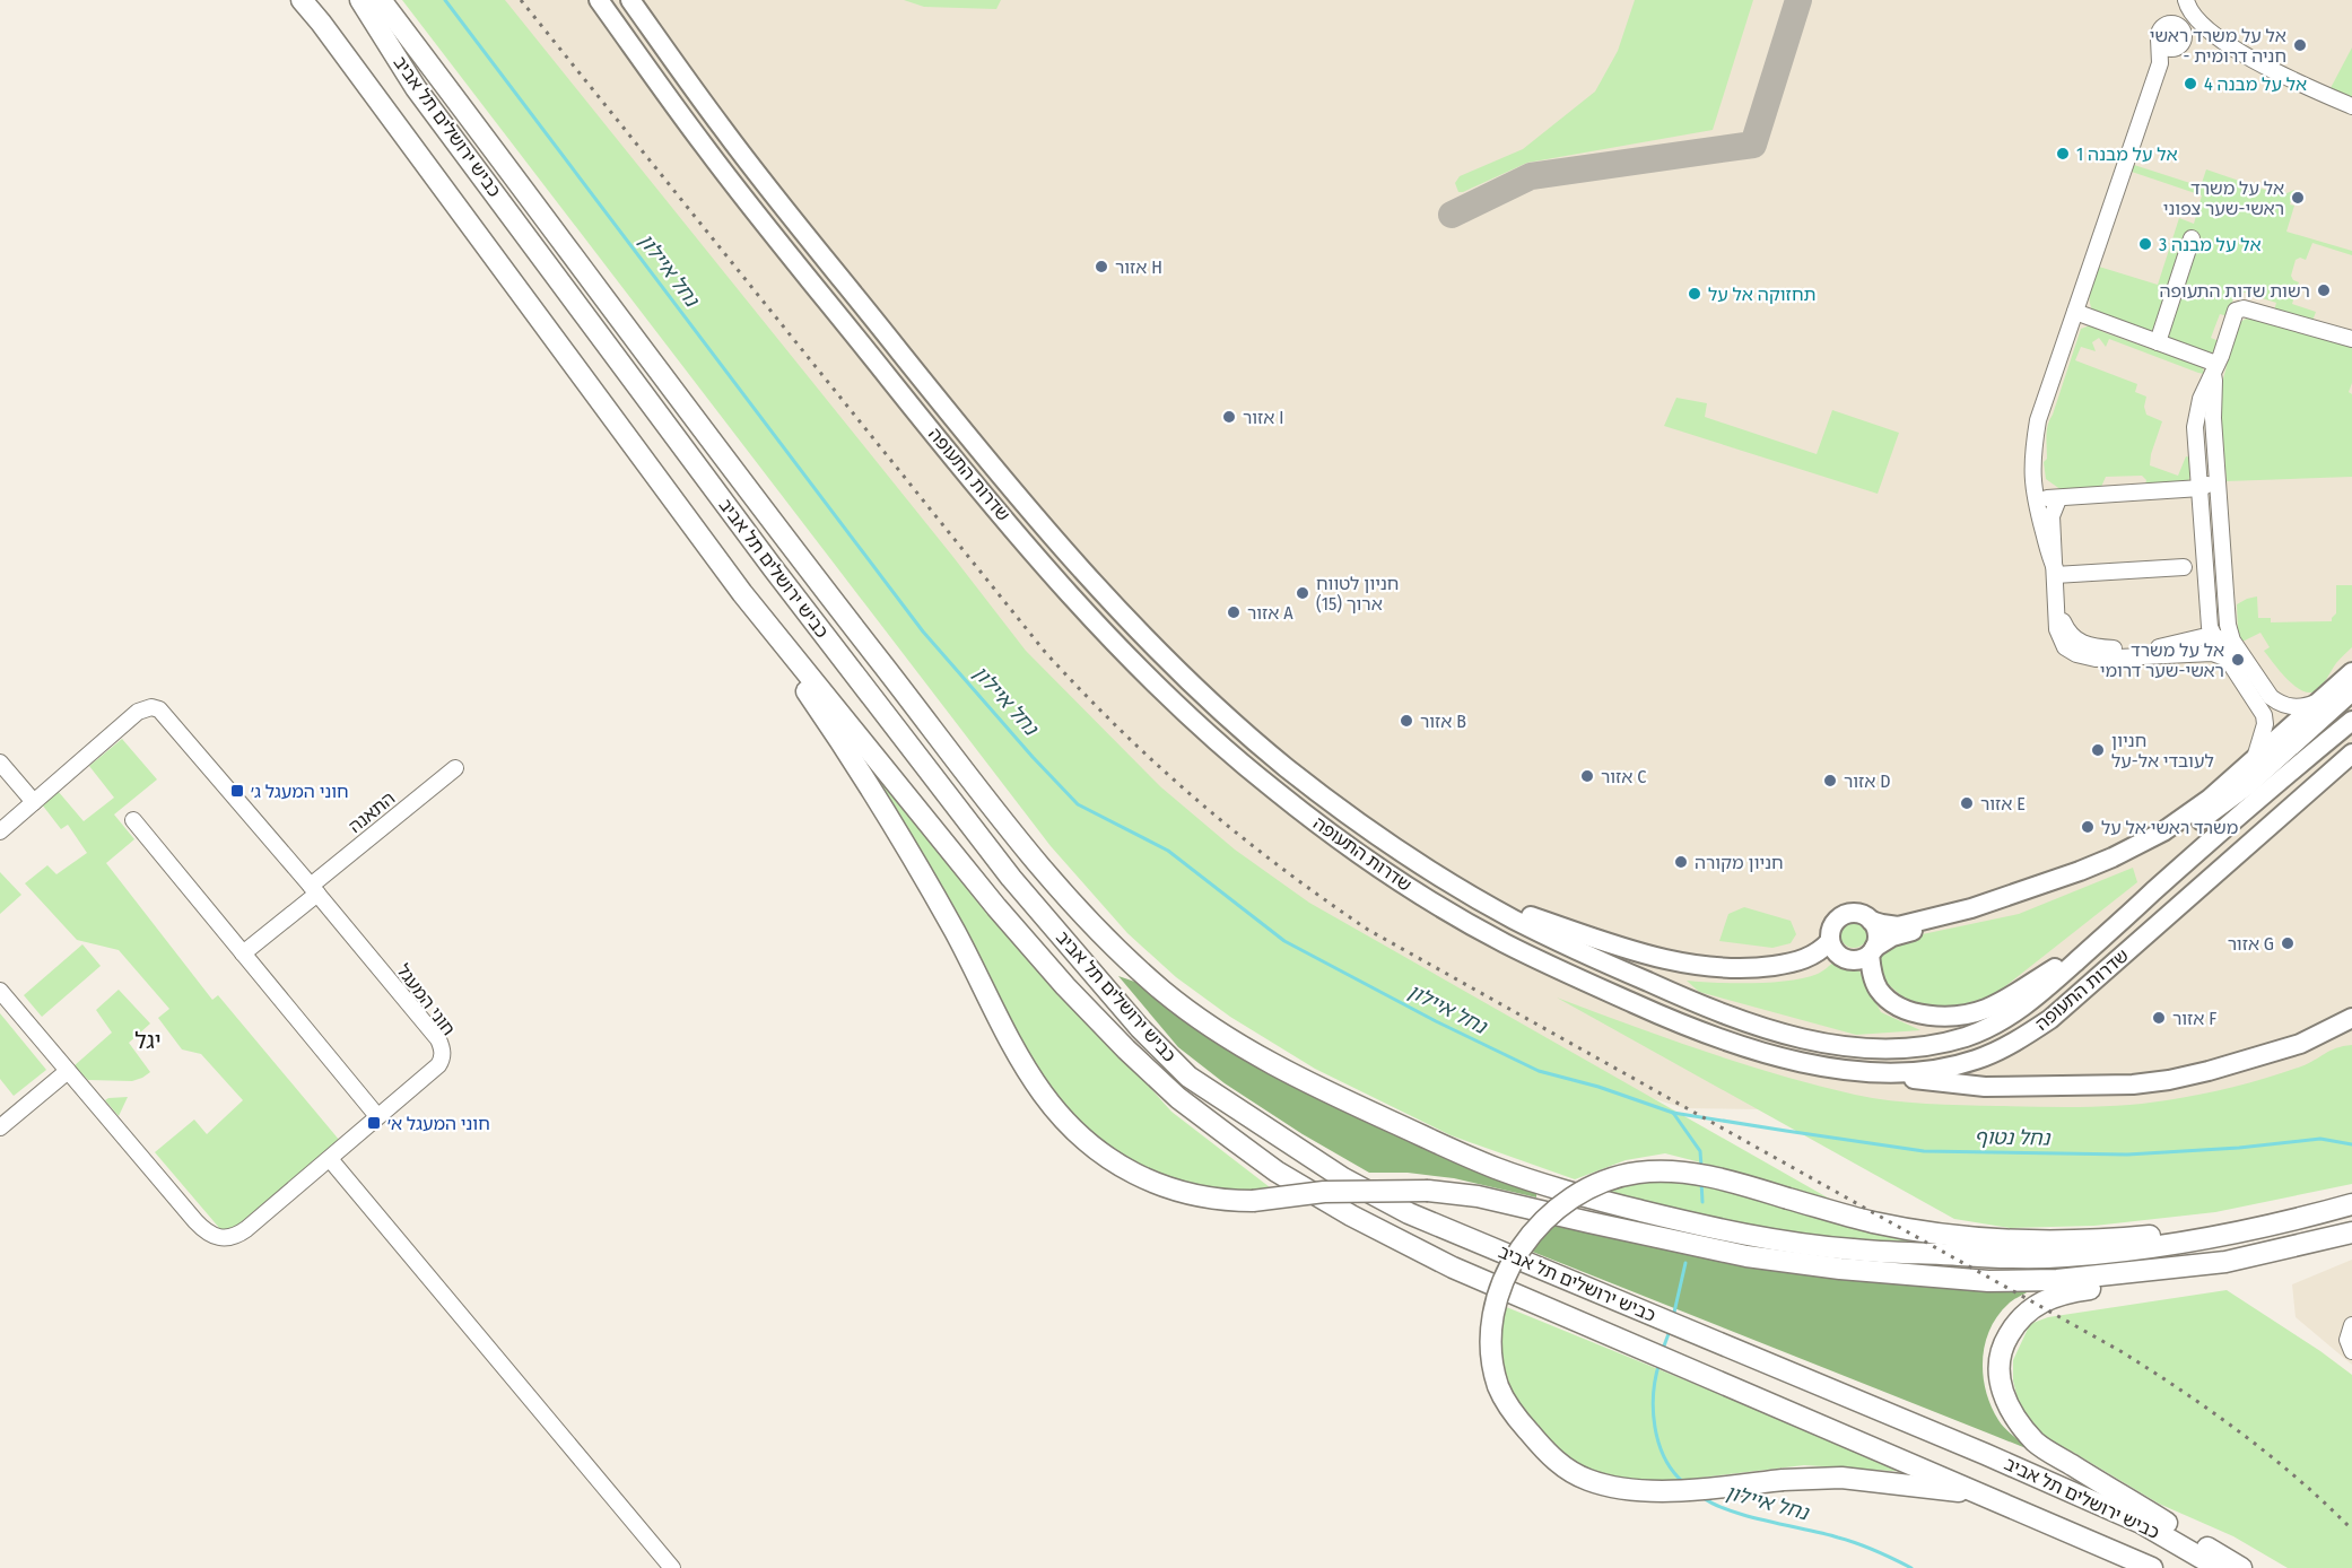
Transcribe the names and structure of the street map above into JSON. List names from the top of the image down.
{
  "streets": {
    "highway": ["כביש ירושלים תל אביב"],
    "main road": ["שדרות התעופה"],
    "street": ["התאנה", "חוני המעגל"]
  },
  "crossings": [
    ["התאנה", "חוני המעגל"]
  ],
  "districts": ["יגל"],
  "water": ["נחל איילון", "נחל נטוף"],
  "places": {
    "other": [
      "אל על משרד ראשי - חניה דרומית",
      "אל על מבנה 4",
      "אל על מבנה 1",
      "אל על משרד ראשי-שער צפוני",
      "אל על מבנה 3",
      "אזור H",
      "רשות שדות התעופה",
      "תחזוקה אל על",
      "אזור I",
      "חניון לטווח ארוך (15)",
      "אזור A",
      "אל על משרד ראשי-שער דרומי",
      "אזור B",
      "חניון לעובדי אל-על",
      "אזור C",
      "אזור D",
      "אזור E",
      "משרד ראשי אל על",
      "חניון מקורה",
      "אזור G",
      "אזור F"
    ],
    "transit": ["חוני המעגל ג׳", "חוני המעגל א׳"]
  }
}
